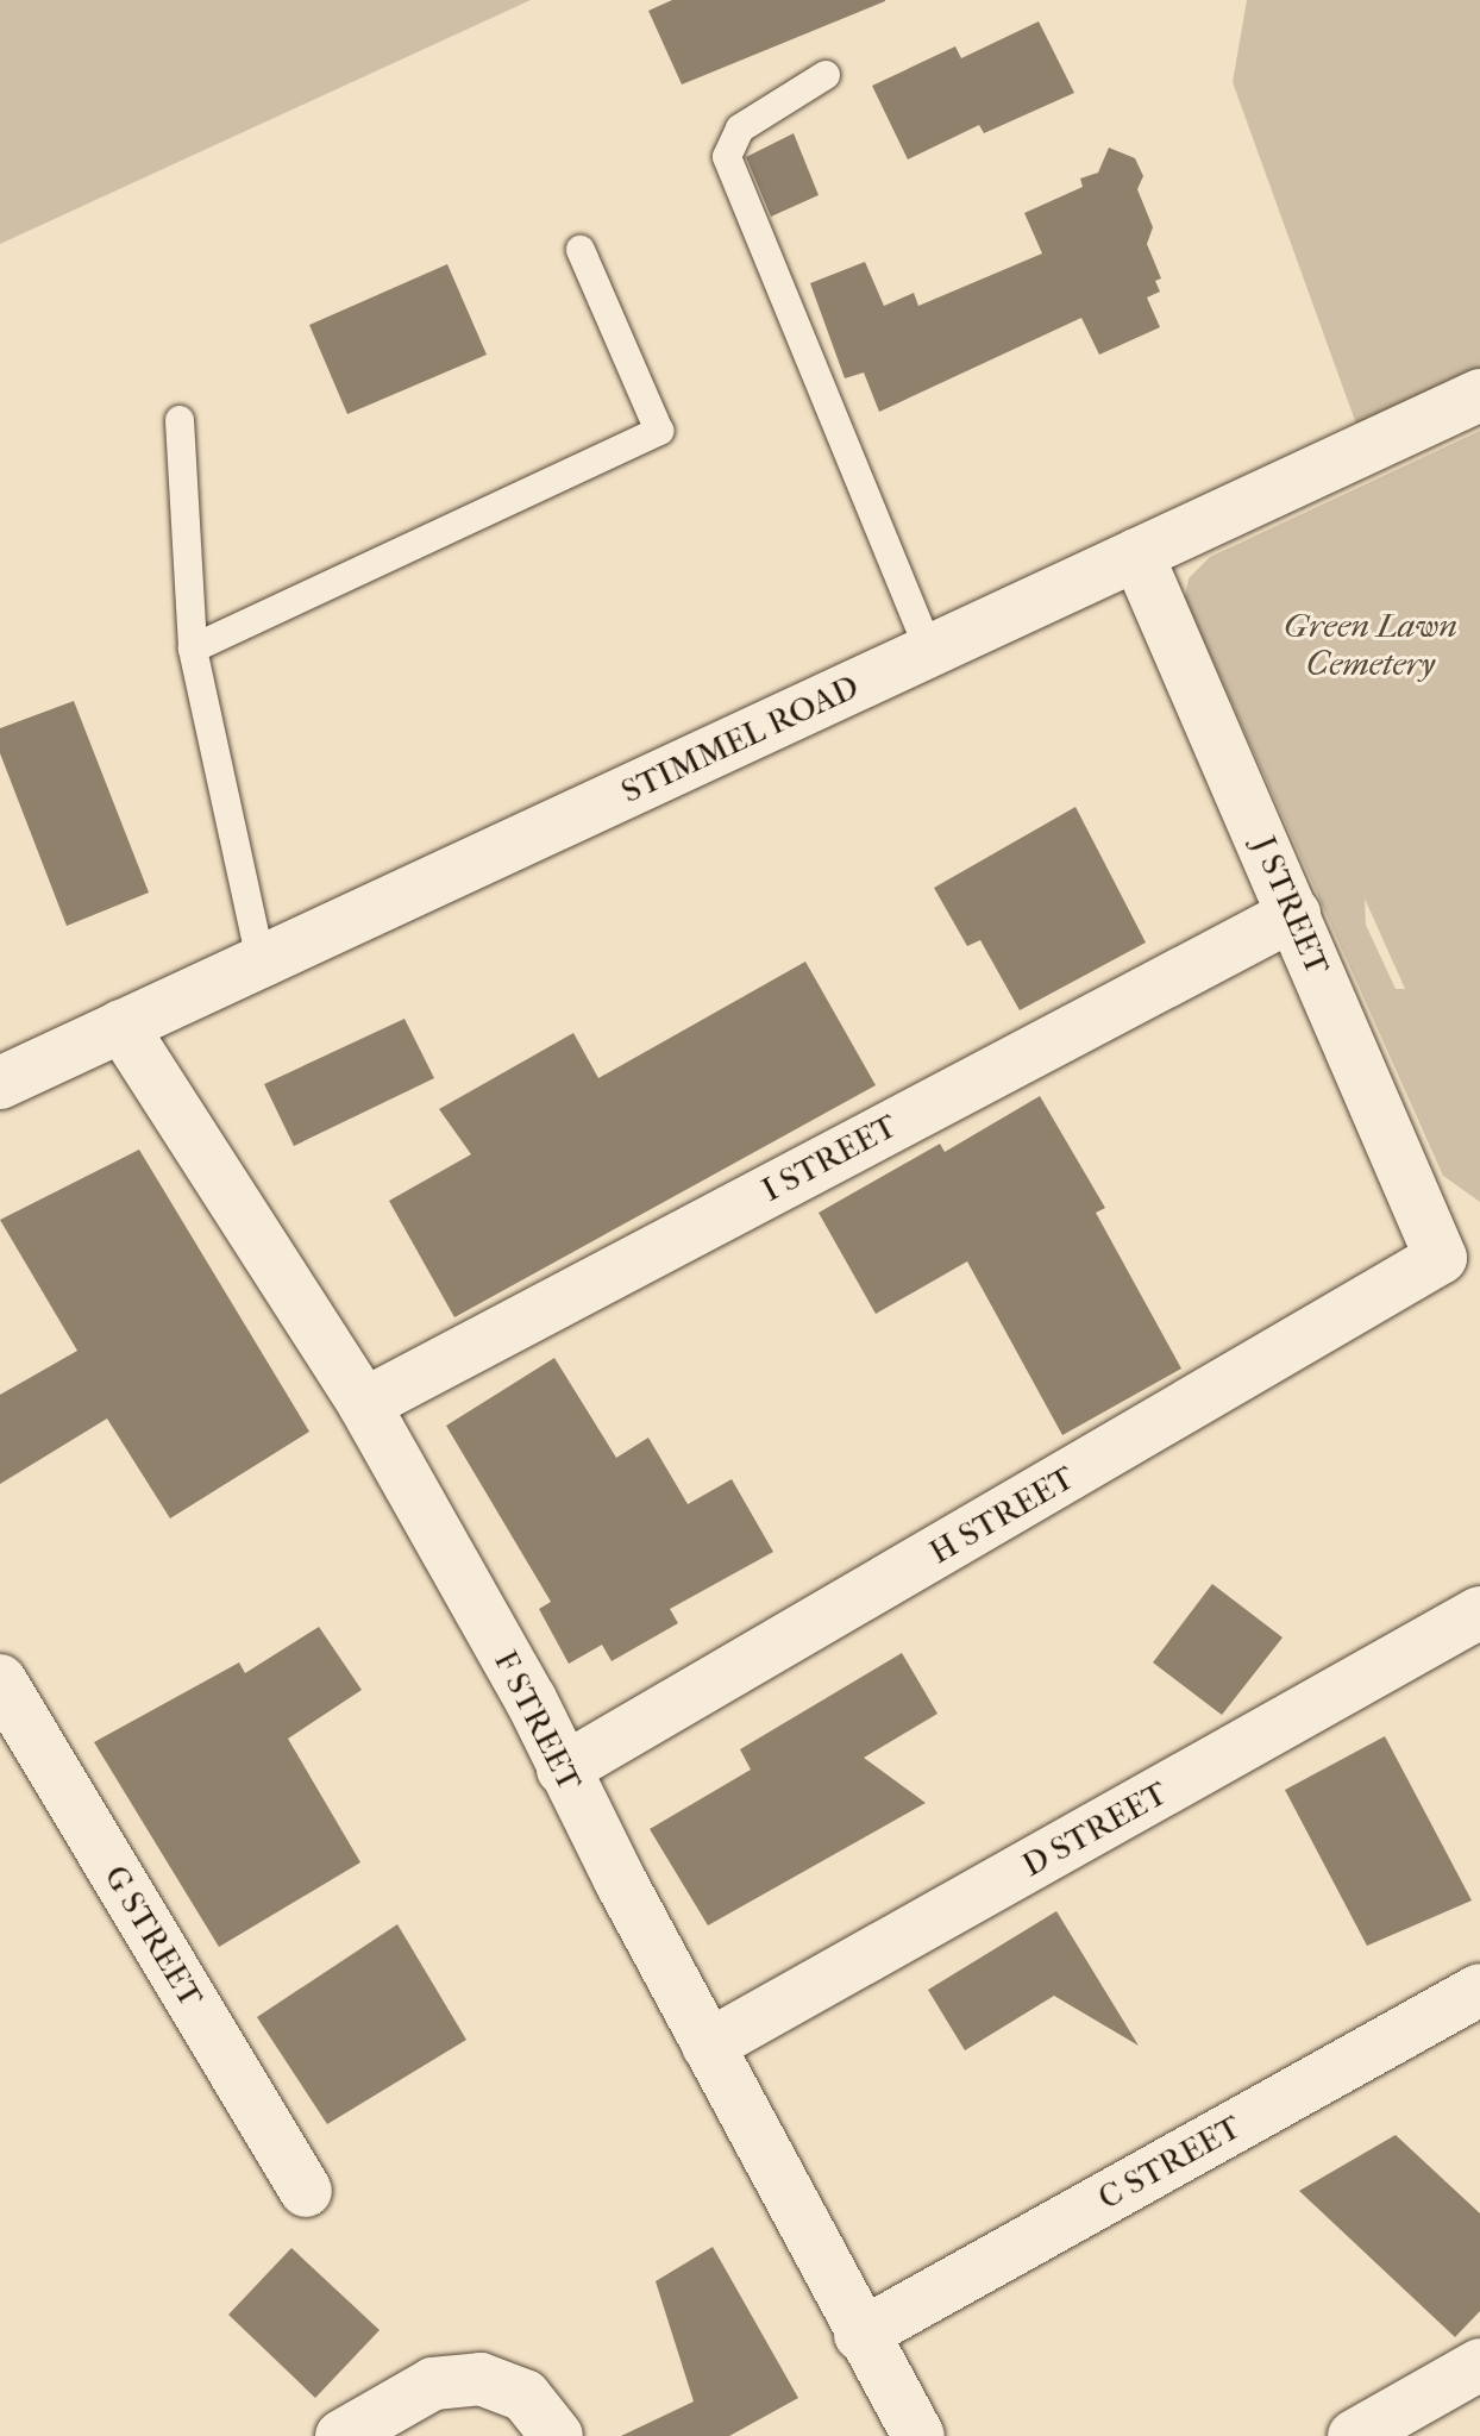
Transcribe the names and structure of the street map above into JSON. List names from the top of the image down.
{
  "streets": {
    "street": [
      "STIMMEL ROAD",
      "J STREET",
      "I STREET",
      "H STREET",
      "F STREET",
      "D STREET",
      "G STREET",
      "C STREET"
    ]
  },
  "crossings": [
    ["STIMMEL ROAD", "J STREET"],
    ["STIMMEL ROAD", "F STREET"],
    ["J STREET", "I STREET"],
    ["J STREET", "H STREET"],
    ["I STREET", "F STREET"],
    ["H STREET", "F STREET"],
    ["F STREET", "D STREET"],
    ["F STREET", "C STREET"]
  ],
  "parks": ["Green Lawn Cemetery"]
}
